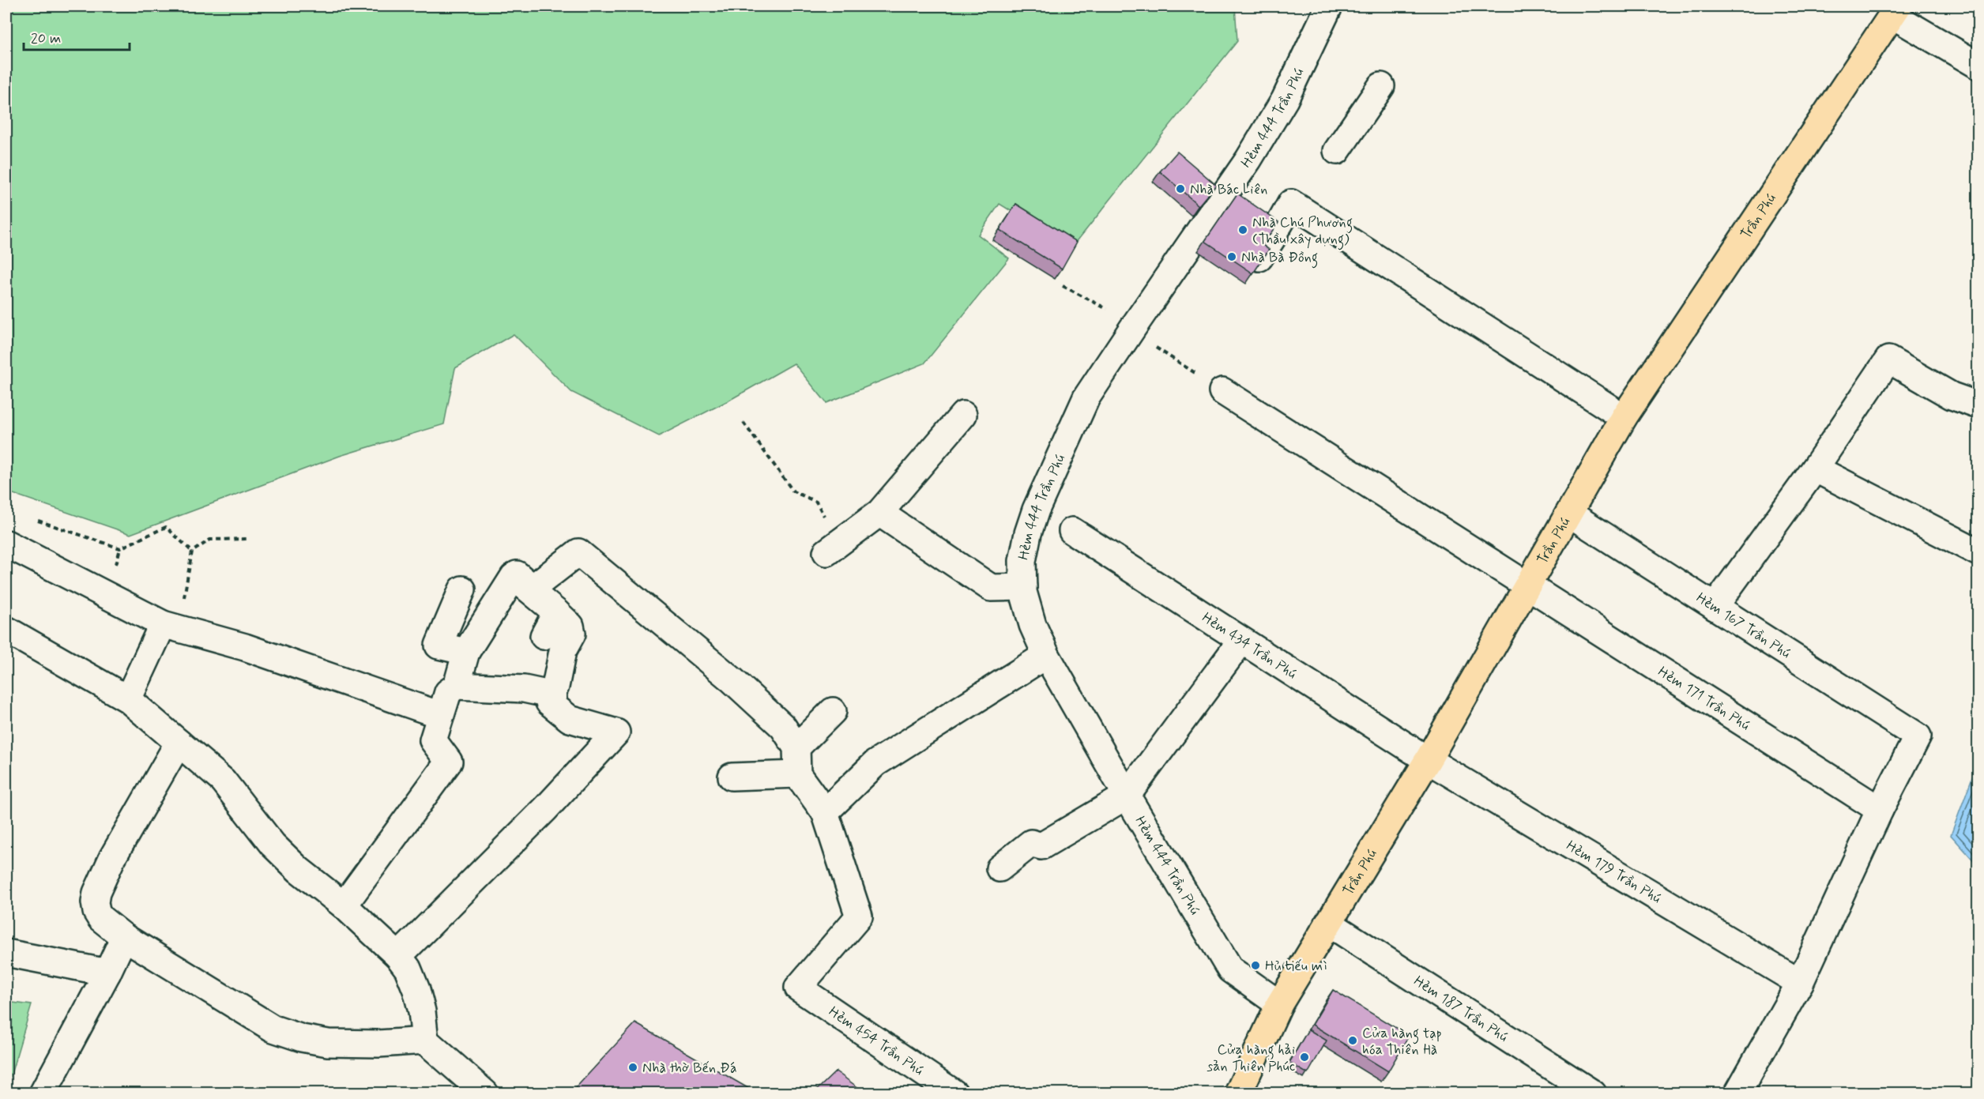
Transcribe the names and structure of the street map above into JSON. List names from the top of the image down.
{
  "streets": {
    "main road": ["Trần Phú"],
    "street": [
      "Hẻm 444 Trần Phú",
      "Hẻm 167 Trần Phú",
      "Hẻm 434 Trần Phú",
      "Hẻm 171 Trần Phú",
      "Hẻm 179 Trần Phú",
      "Hẻm 187 Trần Phú",
      "Hẻm 454 Trần Phú"
    ]
  },
  "crossings": [
    ["Hẻm 444 Trần Phú", "Trần Phú"],
    ["Trần Phú", "Hẻm 167 Trần Phú"],
    ["Trần Phú", "Hẻm 434 Trần Phú"],
    ["Trần Phú", "Hẻm 171 Trần Phú"],
    ["Trần Phú", "Hẻm 179 Trần Phú"],
    ["Trần Phú", "Hẻm 187 Trần Phú"],
    ["Hẻm 167 Trần Phú", "Hẻm 171 Trần Phú"],
    ["Hẻm 434 Trần Phú", "Hẻm 179 Trần Phú"]
  ],
  "places": [
    "Nhà Bác Liên",
    "Nhà Chú Phương (Thầu xây dựng)",
    "Nhà Bà Đồng",
    "Hủ tiếu mì",
    "Cửa hàng tạp hóa Thiên Hà",
    "Cửa hàng hải sản Thiên Phúc",
    "Nhà thờ Bến Đá"
  ],
  "scale_bar": "20 m"
}
